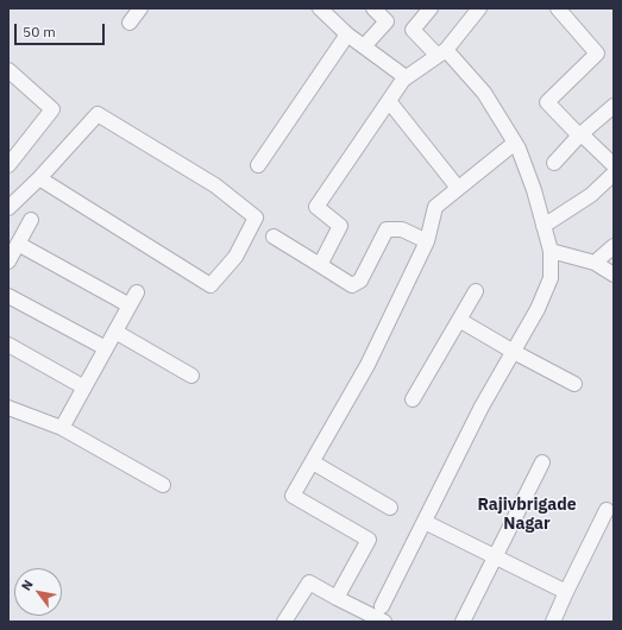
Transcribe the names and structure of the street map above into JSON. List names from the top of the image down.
{
  "districts": ["Rajivbrigade Nagar"],
  "scale_bar": "50 m",
  "north": "top left"
}
